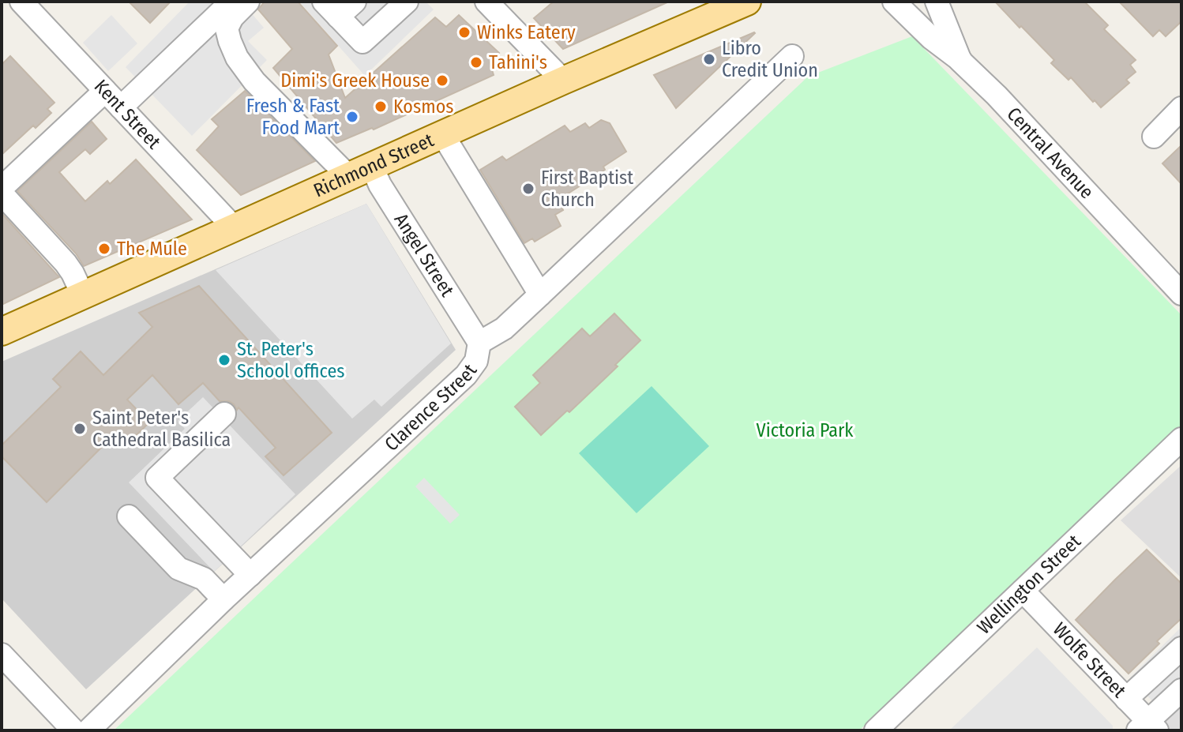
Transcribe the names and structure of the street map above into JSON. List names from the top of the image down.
{
  "streets": {
    "main road": ["Richmond Street"],
    "street": [
      "Kent Street",
      "Central Avenue",
      "Angel Street",
      "Clarence Street",
      "Wellington Street",
      "Wolfe Street"
    ]
  },
  "crossings": [
    ["Kent Street", "Richmond Street"],
    ["Richmond Street", "Angel Street"],
    ["Angel Street", "Clarence Street"],
    ["Wellington Street", "Wolfe Street"]
  ],
  "parks": ["Victoria Park"],
  "places": [
    "Winks Eatery",
    "Libro Credit Union",
    "Tahini's",
    "Dimi's Greek House",
    "Kosmos",
    "Fresh & Fast Food Mart",
    "First Baptist Church",
    "The Mule",
    "St. Peter's School offices",
    "Saint Peter's Cathedral Basilica"
  ]
}
